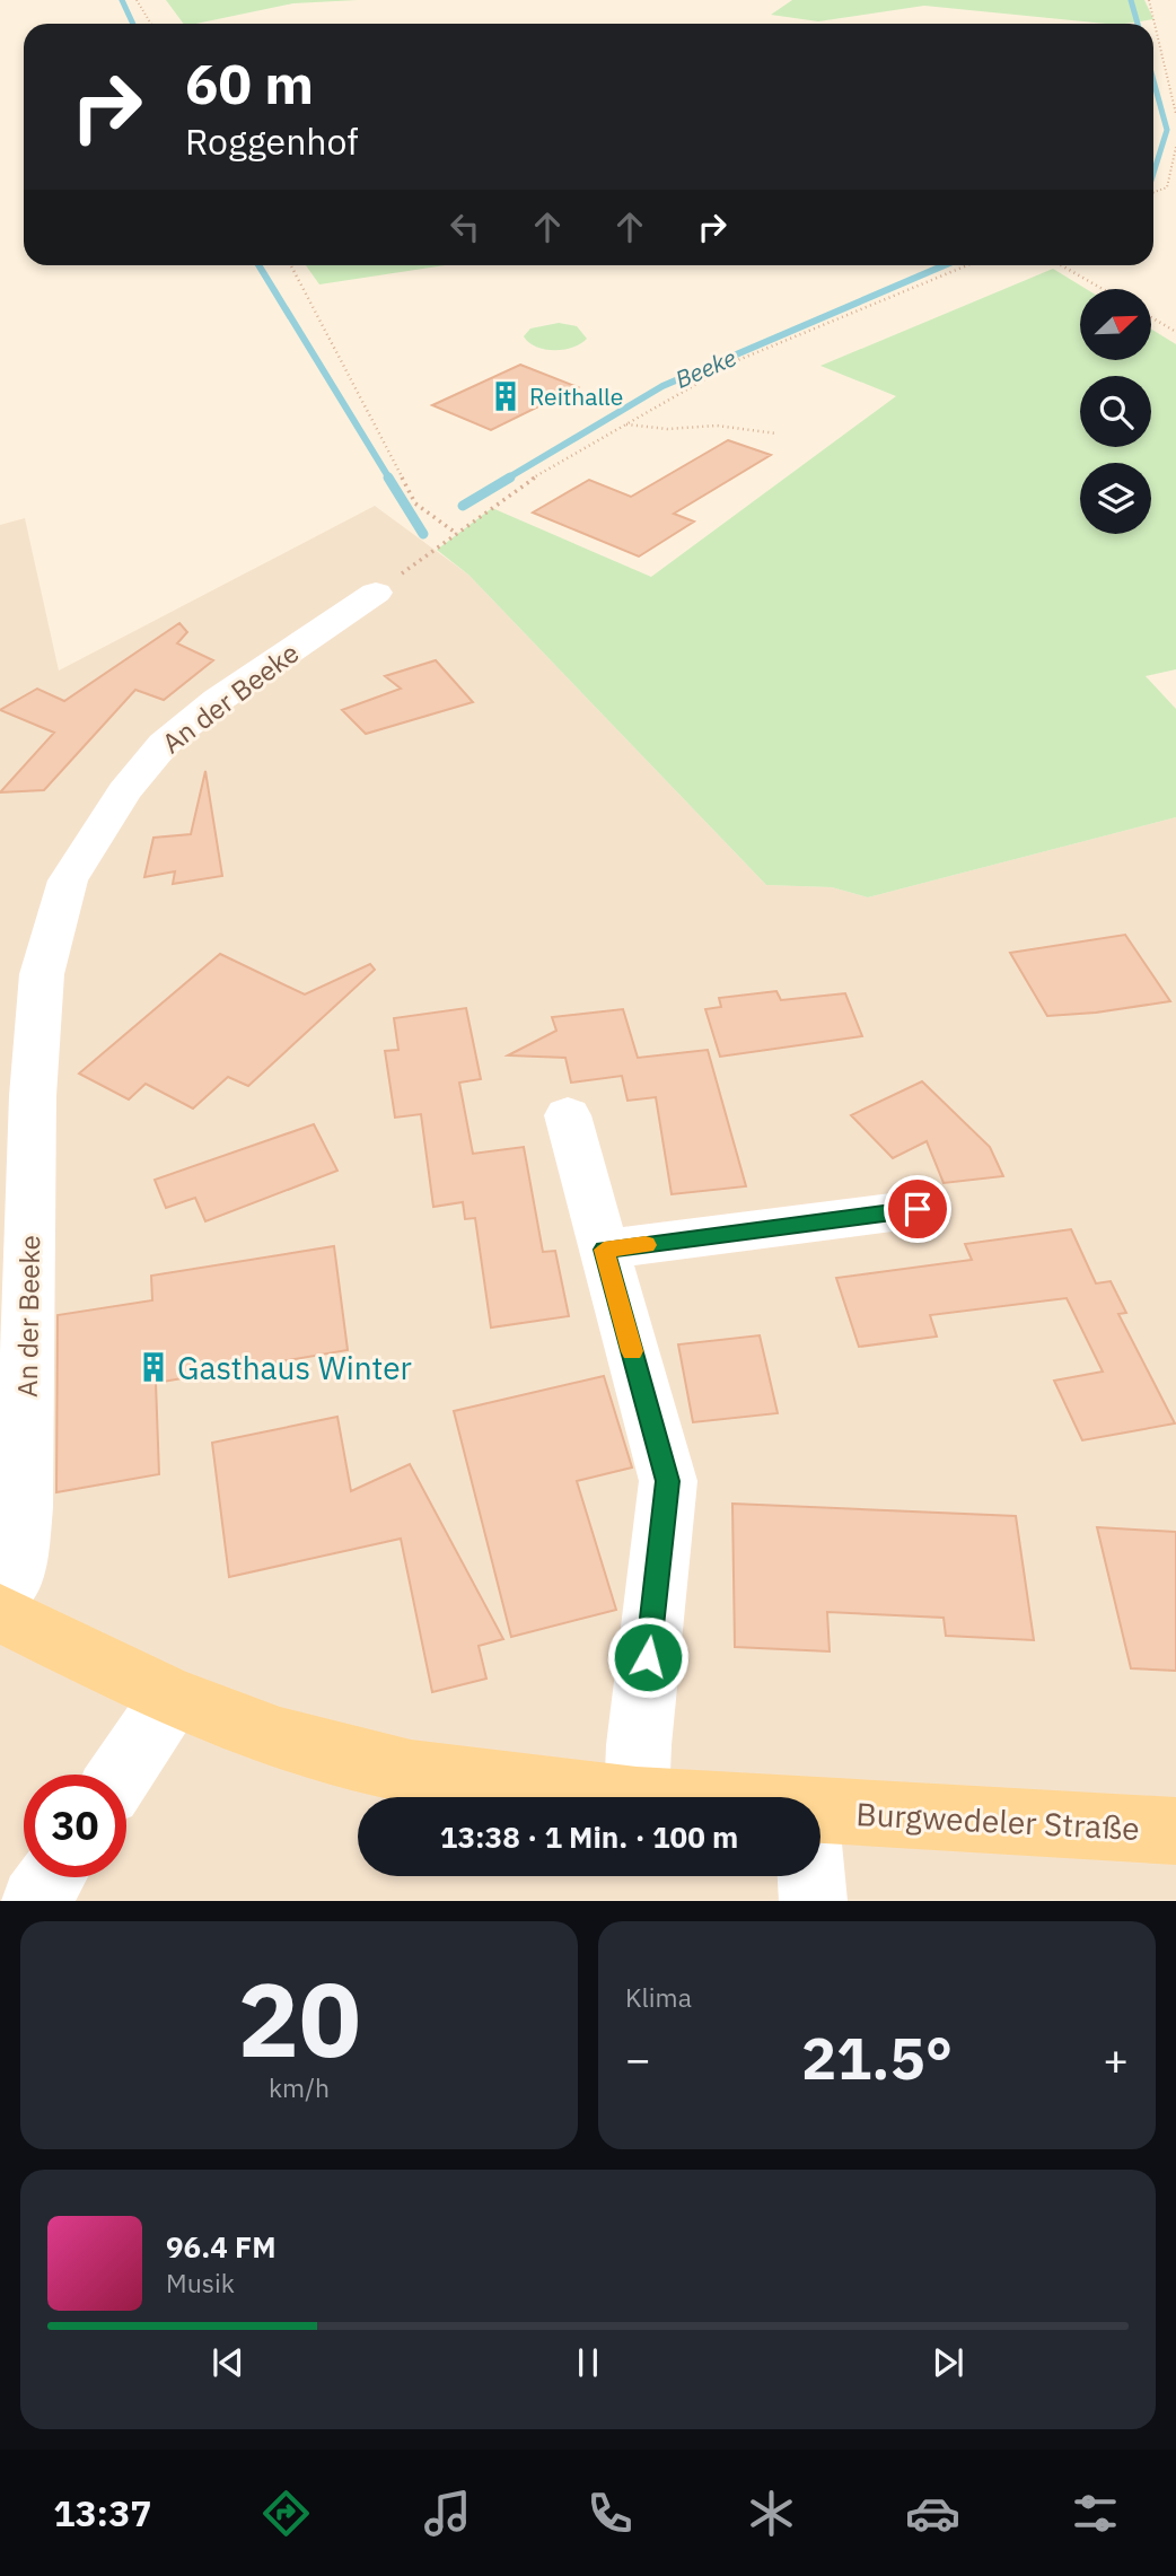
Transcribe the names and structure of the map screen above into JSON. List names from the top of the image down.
{
  "streets": {
    "main road": ["Burgwedeler Straße"],
    "street": ["An der Beeke"]
  },
  "water": ["Beeke"],
  "places": {
    "building": ["Reithalle", "Gasthaus Winter"]
  },
  "north": "top right",
  "page": {
    "turn": ["60 m", "Roggenhof"],
    "limit": "30",
    "trip": "13:38 · 1 Min. · 100 m",
    "tile": [
      ["20", "km/h"],
      "Klima"
    ],
    "heat": ["−", "21.5°", "+"],
    "song": ["96.4 FM", "Musik"],
    "tabs": "13:37"
  }
}
